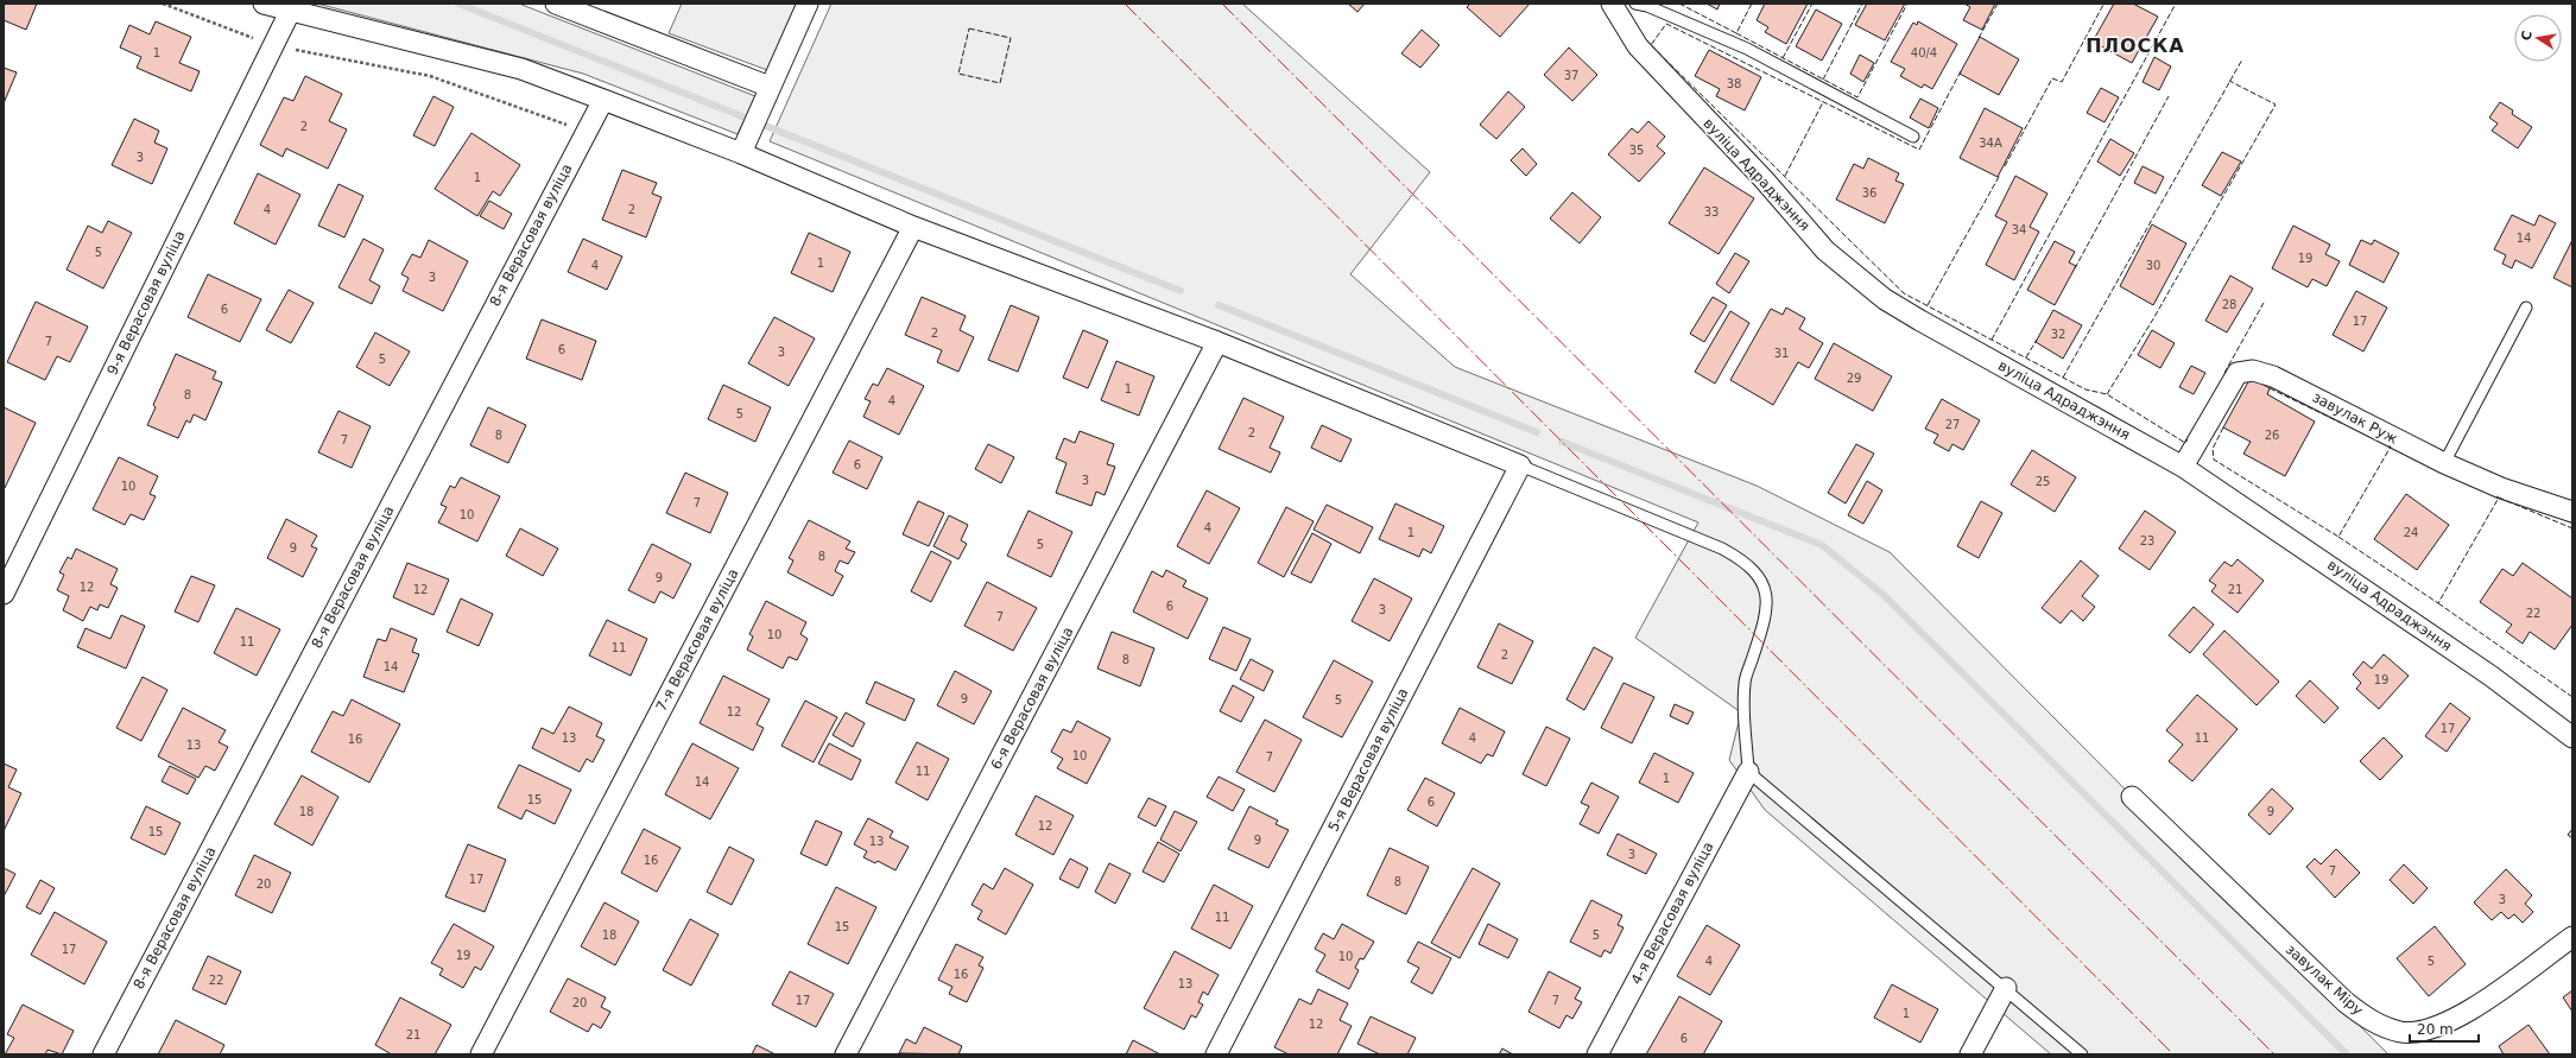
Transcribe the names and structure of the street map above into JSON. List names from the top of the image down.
{
  "streets": {
    "street": [
      "вуліца Адраджэння",
      "8-я Верасовая вуліца",
      "9-я Верасовая вуліца",
      "завулак Руж",
      "7-я Верасовая вуліца",
      "6-я Верасовая вуліца",
      "5-я Верасовая вуліца",
      "4-я Верасовая вуліца",
      "завулак Міру"
    ]
  },
  "crossings": [
    ["вуліца Адраджэння", "завулак Руж"]
  ],
  "districts": ["ПЛОСКА"],
  "house_numbers": [
    "1",
    "40/4",
    "37",
    "38",
    "2",
    "34А",
    "35",
    "3",
    "1",
    "36",
    "4",
    "2",
    "33",
    "34",
    "14",
    "5",
    "19",
    "1",
    "4",
    "30",
    "3",
    "28",
    "6",
    "17",
    "2",
    "32",
    "7",
    "6",
    "3",
    "31",
    "5",
    "29",
    "1",
    "8",
    "4",
    "5",
    "27",
    "2",
    "8",
    "26",
    "7",
    "6",
    "3",
    "25",
    "10",
    "7",
    "10",
    "4",
    "1",
    "24",
    "23",
    "5",
    "9",
    "8",
    "9",
    "12",
    "12",
    "21",
    "6",
    "3",
    "22",
    "7",
    "10",
    "11",
    "11",
    "2",
    "8",
    "14",
    "19",
    "9",
    "5",
    "12",
    "17",
    "13",
    "4",
    "11",
    "16",
    "13",
    "10",
    "7",
    "11",
    "1",
    "14",
    "15",
    "6",
    "18",
    "9",
    "12",
    "15",
    "9",
    "13",
    "3",
    "16",
    "7",
    "17",
    "8",
    "20",
    "3",
    "11",
    "15",
    "18",
    "5",
    "17",
    "19",
    "10",
    "4",
    "5",
    "16",
    "22",
    "13",
    "17",
    "7",
    "20",
    "1",
    "12",
    "21",
    "6"
  ],
  "scale_bar": "20 m",
  "north": "left"
}
